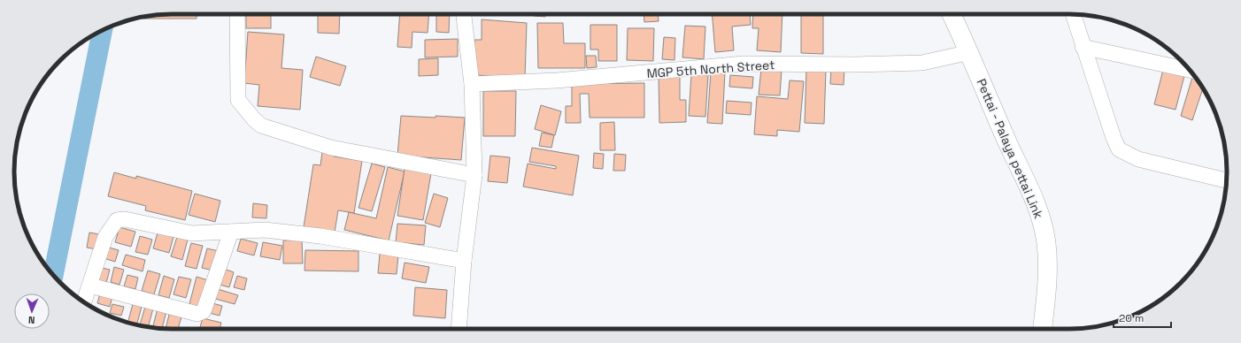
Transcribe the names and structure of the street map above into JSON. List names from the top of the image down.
{
  "streets": {
    "street": ["MGP 5th North Street", "Pettai - Palaya pettai Link"]
  },
  "crossings": [
    ["MGP 5th North Street", "Pettai - Palaya pettai Link"]
  ],
  "scale_bar": "20 m",
  "north": "bottom"
}
